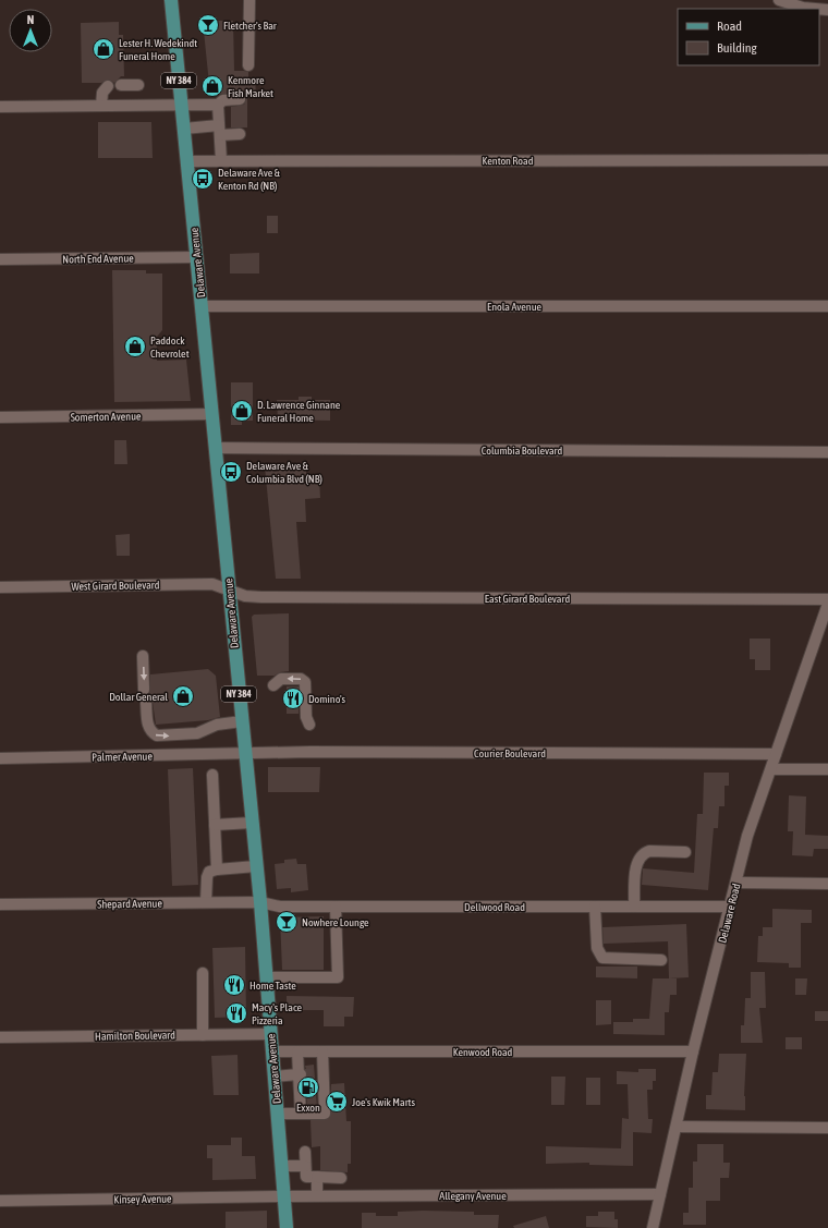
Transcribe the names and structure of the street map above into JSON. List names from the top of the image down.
{
  "streets": {
    "main road": ["NY 384", "Delaware Avenue"],
    "street": [
      "Kenton Road",
      "North End Avenue",
      "Enola Avenue",
      "Somerton Avenue",
      "Columbia Boulevard",
      "West Girard Boulevard",
      "East Girard Boulevard",
      "Courier Boulevard",
      "Palmer Avenue",
      "Shepard Avenue",
      "Dellwood Road",
      "Delaware Road",
      "Hamilton Boulevard",
      "Kenwood Road",
      "Allegany Avenue",
      "Kinsey Avenue"
    ]
  },
  "crossings": [
    ["Kenton Road", "Delaware Avenue"],
    ["North End Avenue", "Delaware Avenue"],
    ["Delaware Avenue", "Enola Avenue"],
    ["Delaware Avenue", "Somerton Avenue"],
    ["Delaware Avenue", "Columbia Boulevard"],
    ["Delaware Avenue", "West Girard Boulevard"],
    ["Delaware Avenue", "East Girard Boulevard"],
    ["Delaware Avenue", "Courier Boulevard"],
    ["Delaware Avenue", "Palmer Avenue"],
    ["Delaware Avenue", "Shepard Avenue"],
    ["Delaware Avenue", "Dellwood Road"],
    ["Delaware Avenue", "Hamilton Boulevard"],
    ["Delaware Avenue", "Kenwood Road"],
    ["Delaware Avenue", "Allegany Avenue"],
    ["Delaware Avenue", "Kinsey Avenue"],
    ["West Girard Boulevard", "East Girard Boulevard"],
    ["Courier Boulevard", "Palmer Avenue"],
    ["Courier Boulevard", "Delaware Road"],
    ["Shepard Avenue", "Dellwood Road"],
    ["Dellwood Road", "Delaware Road"],
    ["Delaware Road", "Kenwood Road"],
    ["Delaware Road", "Allegany Avenue"],
    ["Allegany Avenue", "Kinsey Avenue"]
  ],
  "places": {
    "bar": ["Fletcher's Bar", "Nowhere Lounge"],
    "shop": [
      "Lester H. Wedekindt Funeral Home",
      "Kenmore Fish Market",
      "Paddock Chevrolet",
      "D. Lawrence Ginnane Funeral Home",
      "Dollar General"
    ],
    "bus stop": ["Delaware Ave & Kenton Rd (NB)", "Delaware Ave & Columbia Blvd (NB)"],
    "restaurant": ["Domino's", "Home Taste", "Macy's Place Pizzeria"],
    "fuel station": ["Exxon"],
    "supermarket": ["Joe's Kwik Marts"]
  },
  "legend": ["Road", "Building"],
  "north": "top"
}
